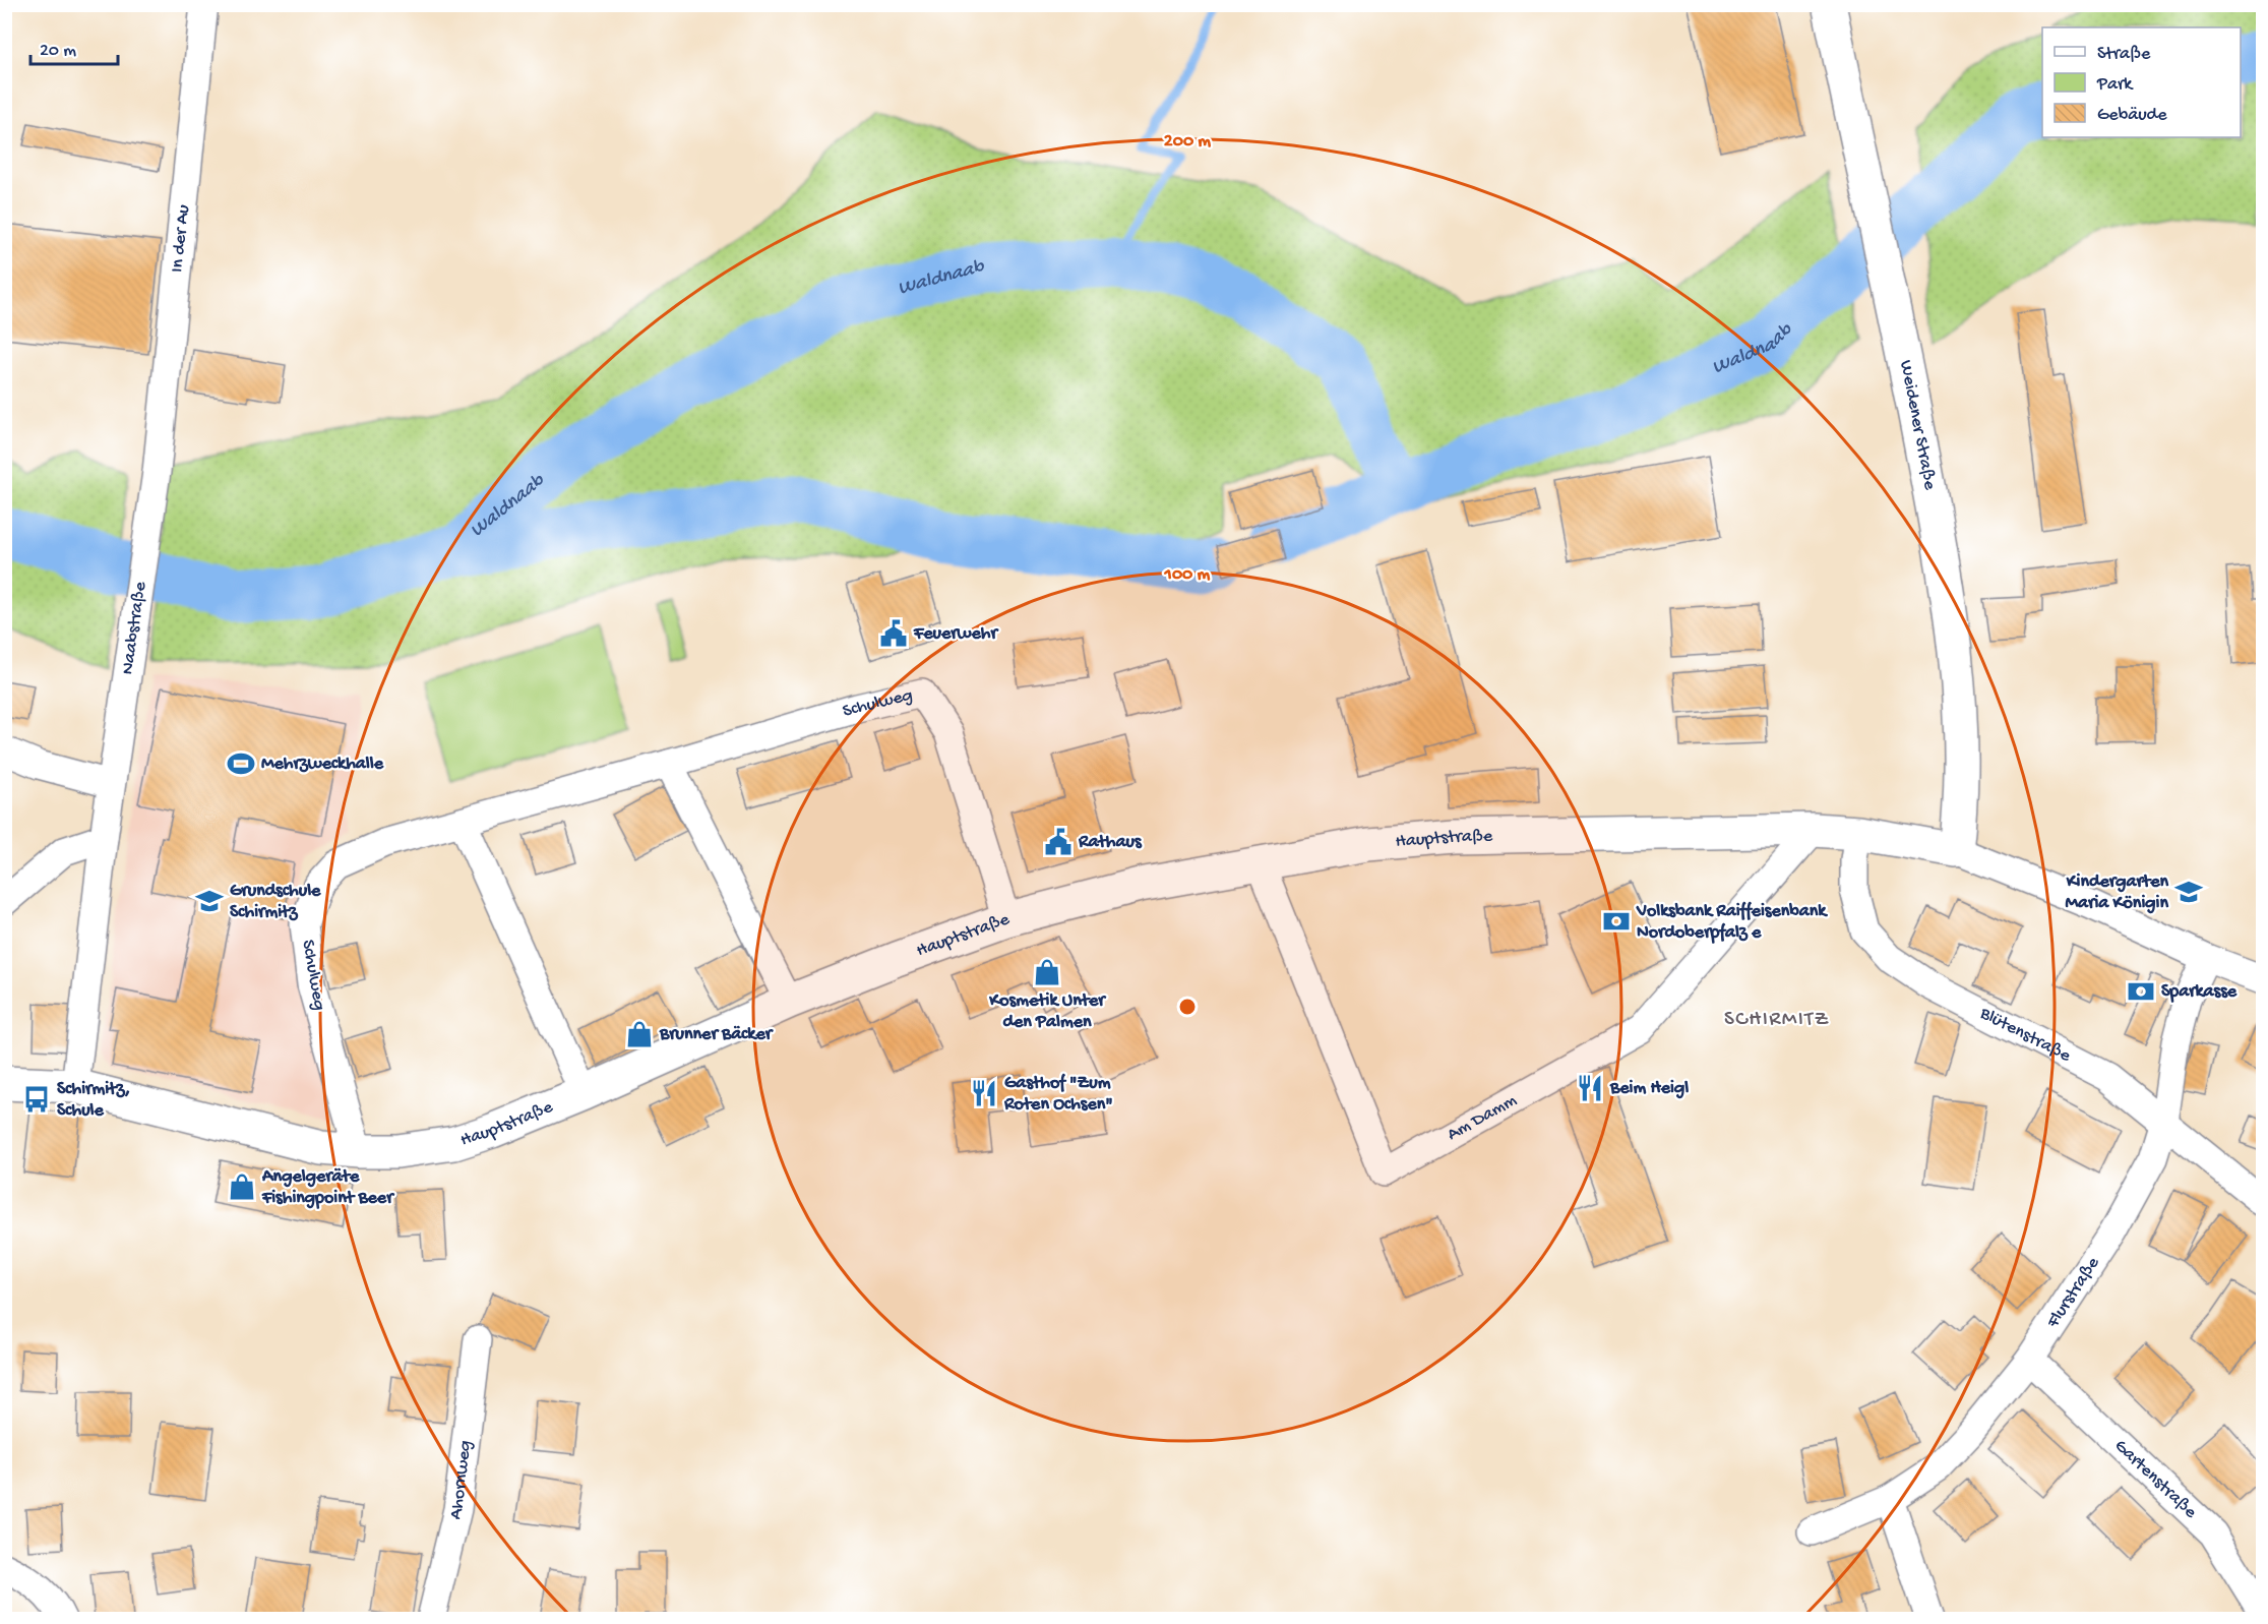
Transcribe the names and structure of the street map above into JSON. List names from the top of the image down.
{
  "streets": {
    "street": [
      "In der Au",
      "Weidener Straße",
      "Naabstraße",
      "Schulweg",
      "Hauptstraße",
      "Blütenstraße",
      "Am Damm",
      "Flurstraße",
      "Gartenstraße",
      "Ahornweg"
    ]
  },
  "crossings": [
    ["In der Au", "Naabstraße"],
    ["Weidener Straße", "Hauptstraße"],
    ["Naabstraße", "Hauptstraße"],
    ["Schulweg", "Hauptstraße"],
    ["Hauptstraße", "Blütenstraße"],
    ["Hauptstraße", "Am Damm"],
    ["Blütenstraße", "Flurstraße"],
    ["Flurstraße", "Gartenstraße"]
  ],
  "districts": ["SCHIRMITZ"],
  "water": ["Waldnaab"],
  "places": {
    "public building": ["Feuerwehr", "Rathaus"],
    "sports": ["Mehrzweckhalle"],
    "school or university": ["Kindergarten Maria Königin", "Grundschule Schirmitz"],
    "bank": ["Volksbank Raiffeisenbank Nordoberpfalz e", "Sparkasse"],
    "shop": ["Kosmetik Unter den Palmen", "Brunner Bäcker", "Angelgeräte Fishingpoint Beer"],
    "restaurant": ["Beim Heigl", "Gasthof \"Zum Roten Ochsen\""],
    "bus stop": ["Schirmitz, Schule"]
  },
  "legend": ["Straße", "Park", "Gebäude"],
  "scale_bar": "20 m",
  "rings": ["200 m", "100 m"]
}
